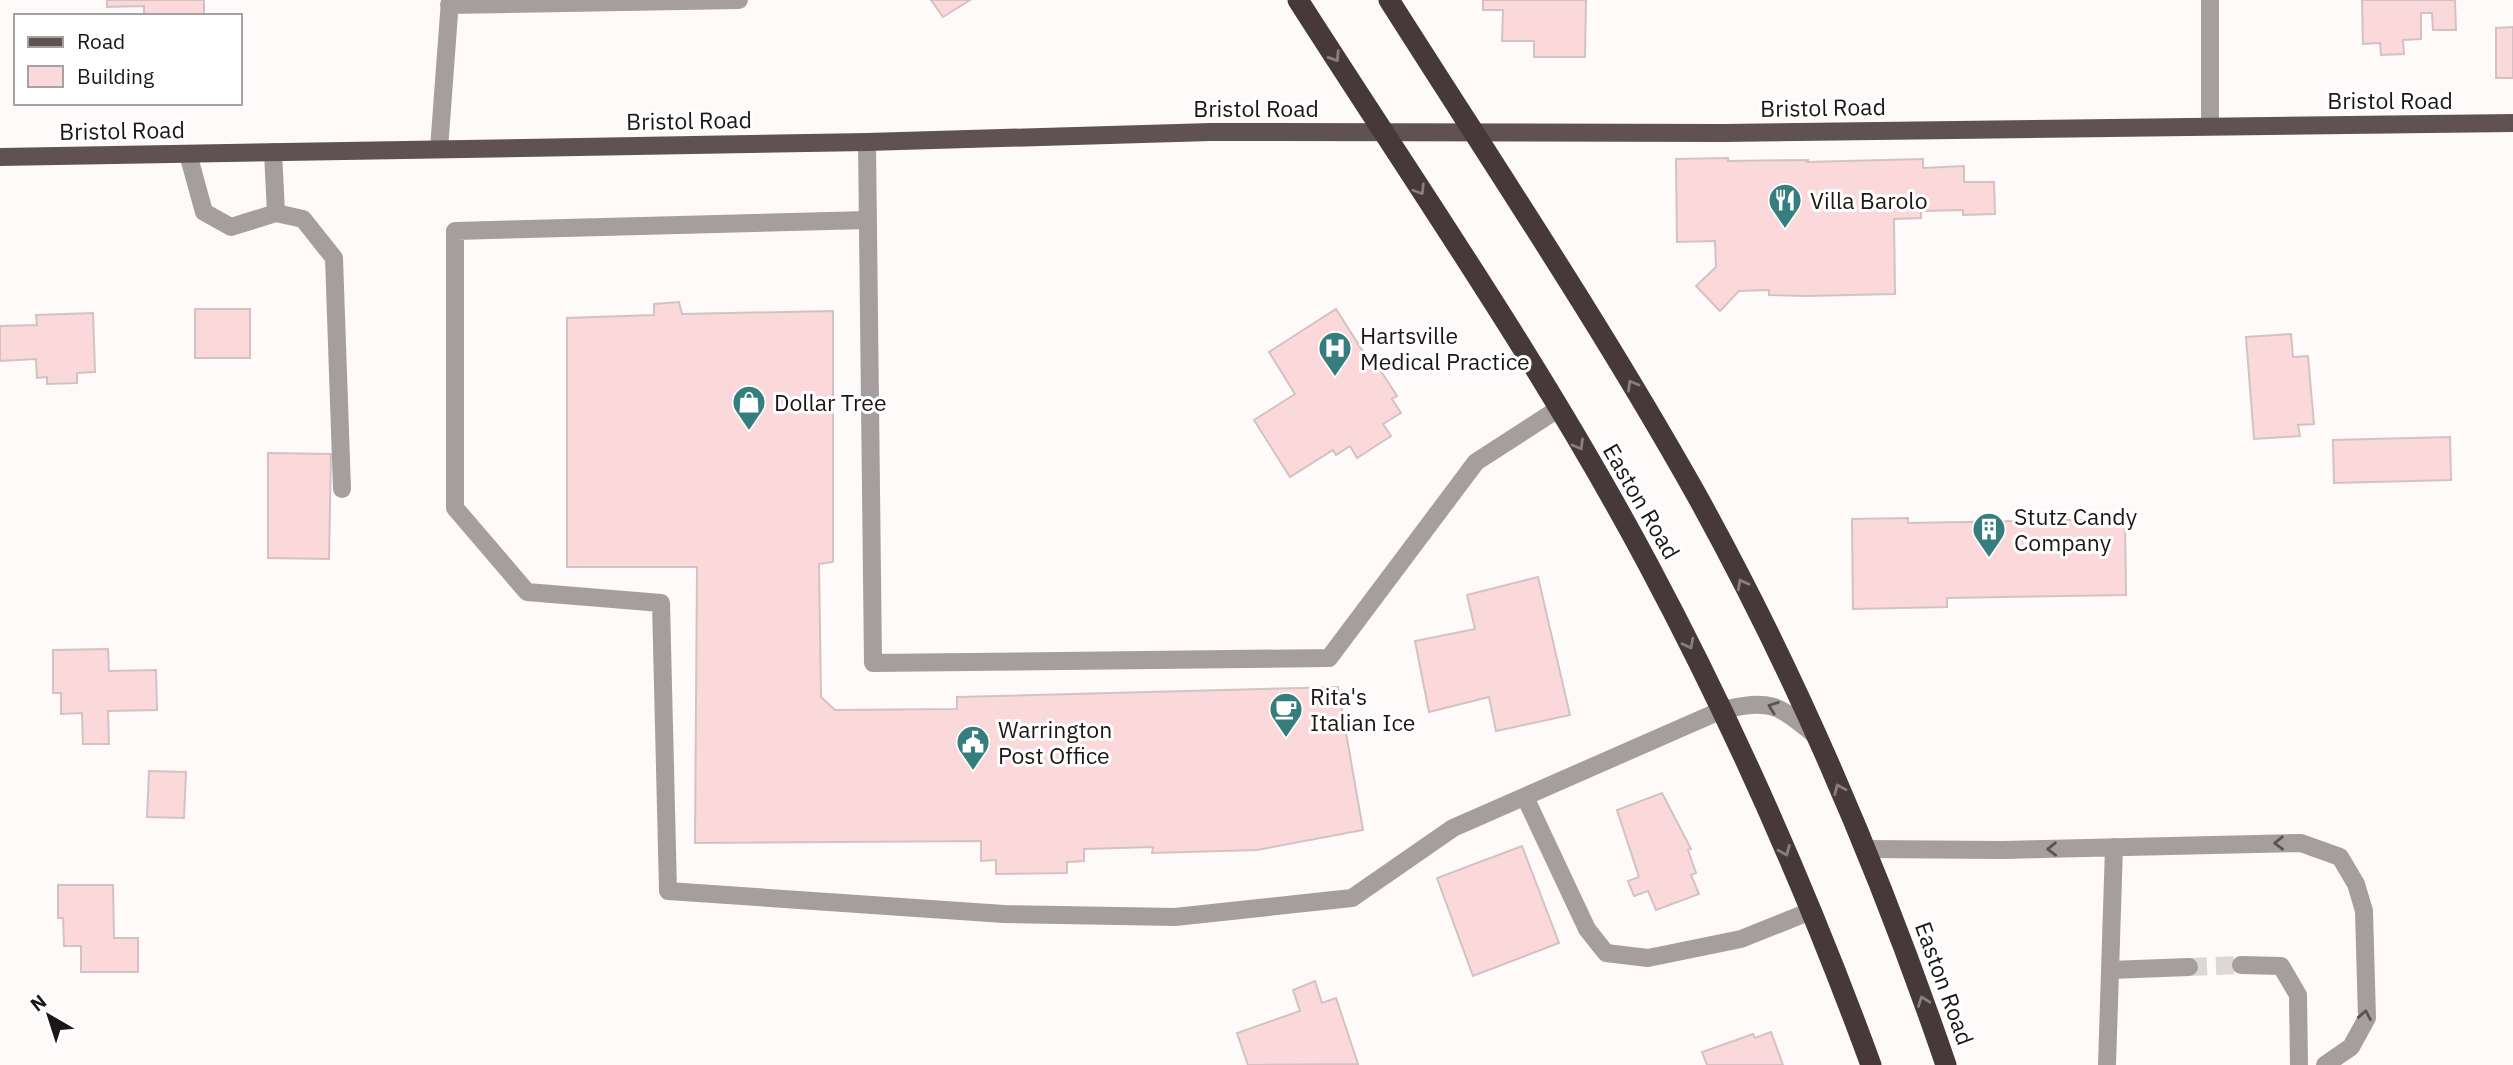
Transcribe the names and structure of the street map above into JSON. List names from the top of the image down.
{
  "streets": {
    "highway": ["Easton Road"],
    "main road": ["Bristol Road"]
  },
  "crossings": [
    ["Bristol Road", "Easton Road"]
  ],
  "places": {
    "restaurant": ["Villa Barolo"],
    "hospital": ["Hartsville Medical Practice"],
    "shop": ["Dollar Tree"],
    "building": ["Stutz Candy Company"],
    "cafe": ["Rita's Italian Ice"],
    "public building": ["Warrington Post Office"]
  },
  "legend": ["Road", "Building"],
  "north": "top left"
}
